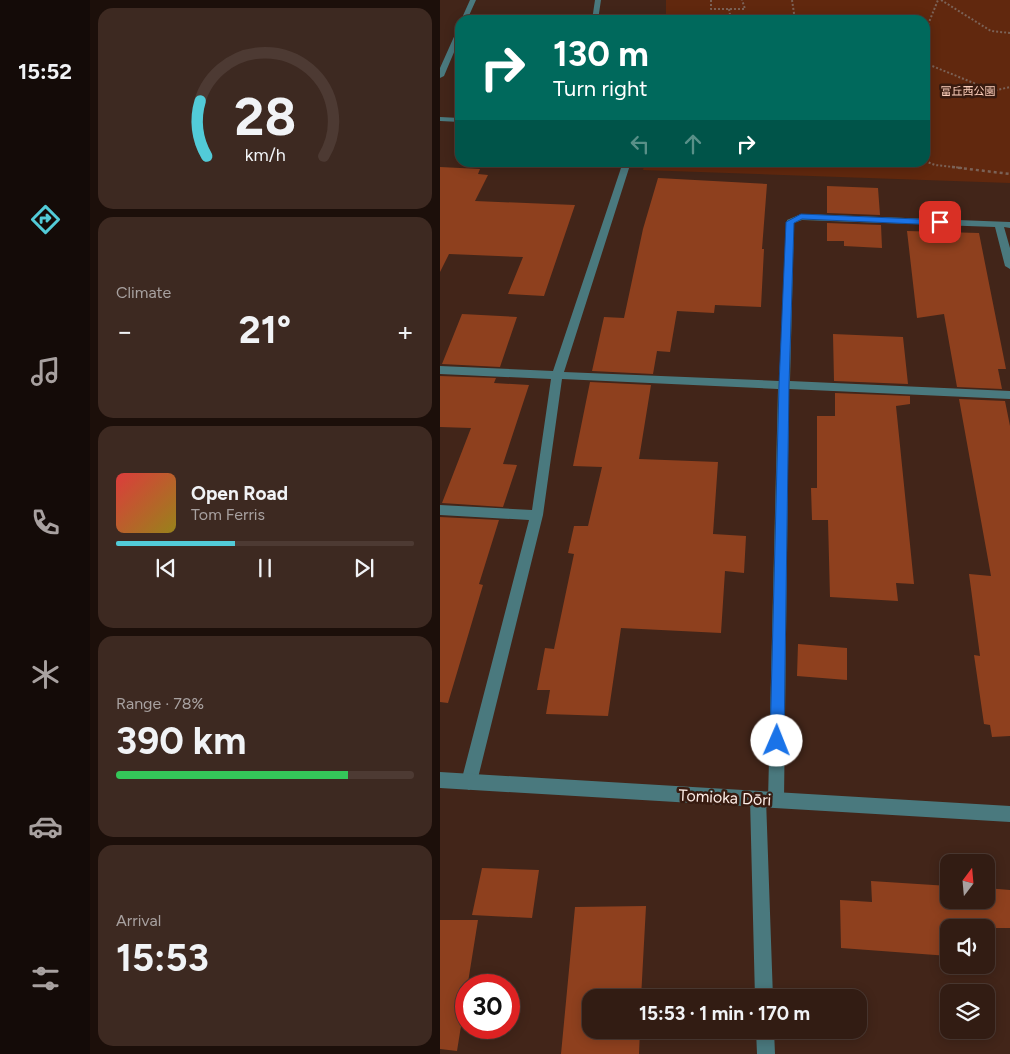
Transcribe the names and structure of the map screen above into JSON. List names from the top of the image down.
{
  "streets": {
    "street": ["Tomioka Dōri"]
  },
  "parks": ["富丘西公園"],
  "north": "top",
  "page": {
    "tabs": "15:52",
    "turn": ["130 m", "Turn right"],
    "tile": [
      "Climate",
      ["Range · 78%", "390 km"],
      ["Arrival", "15:53"]
    ],
    "heat": ["−", "21°", "+"],
    "song": ["Open Road", "Tom Ferris"],
    "limit": "30",
    "trip": "15:53 · 1 min · 170 m",
    "gauge": ["28", "km/h"]
  }
}
